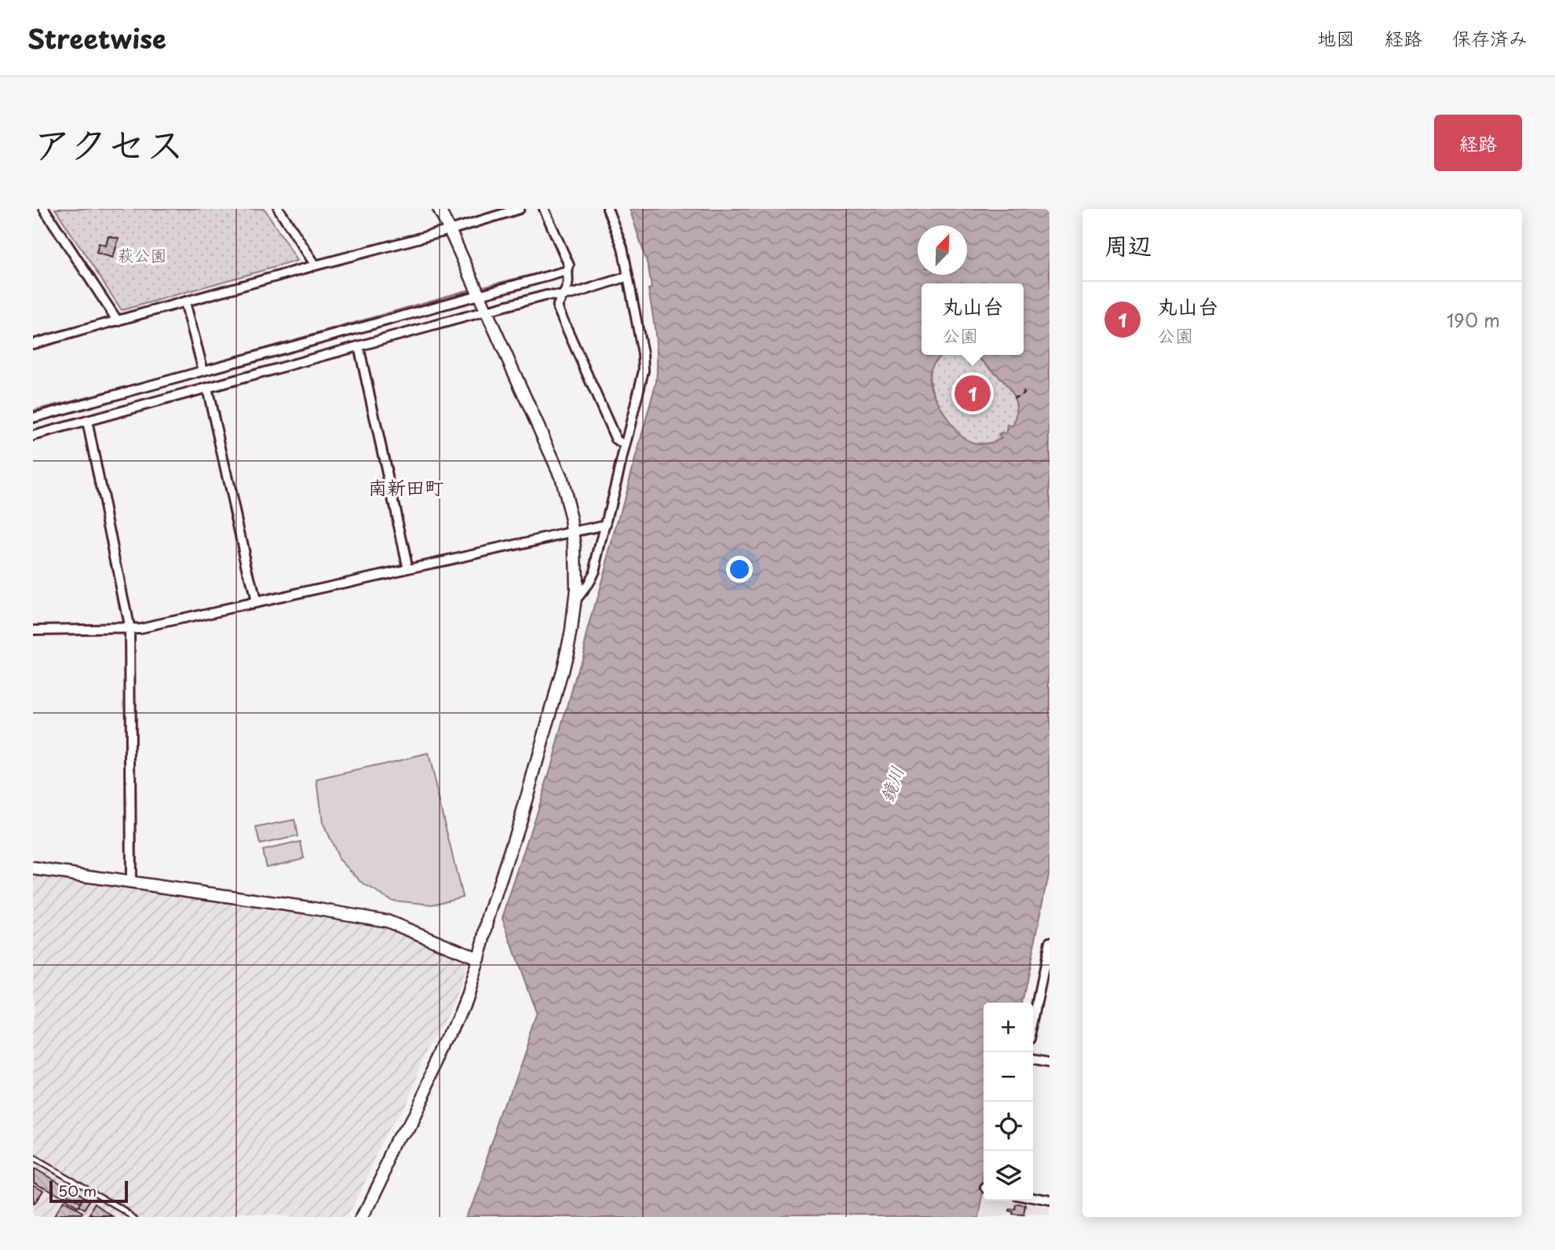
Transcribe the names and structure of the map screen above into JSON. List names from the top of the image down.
{
  "districts": ["南新田町"],
  "water": ["鏡川"],
  "parks": ["萩公園"],
  "scale_bar": "50 m",
  "north": "top right",
  "page": {
    "header": "Streetwise",
    "nav": ["地図", "経路", "保存済み"],
    "title": "アクセス",
    "buttons": "経路",
    "heading": "周辺",
    "list": [
      {
        "mark": "1",
        "name": "丸山台",
        "note": "公園",
        "value": "190 m"
      }
    ],
    "popup": ["丸山台", "公園"],
    "pins": "1",
    "map_buttons": ["+", "−"],
    "scale": "50 m"
  }
}
